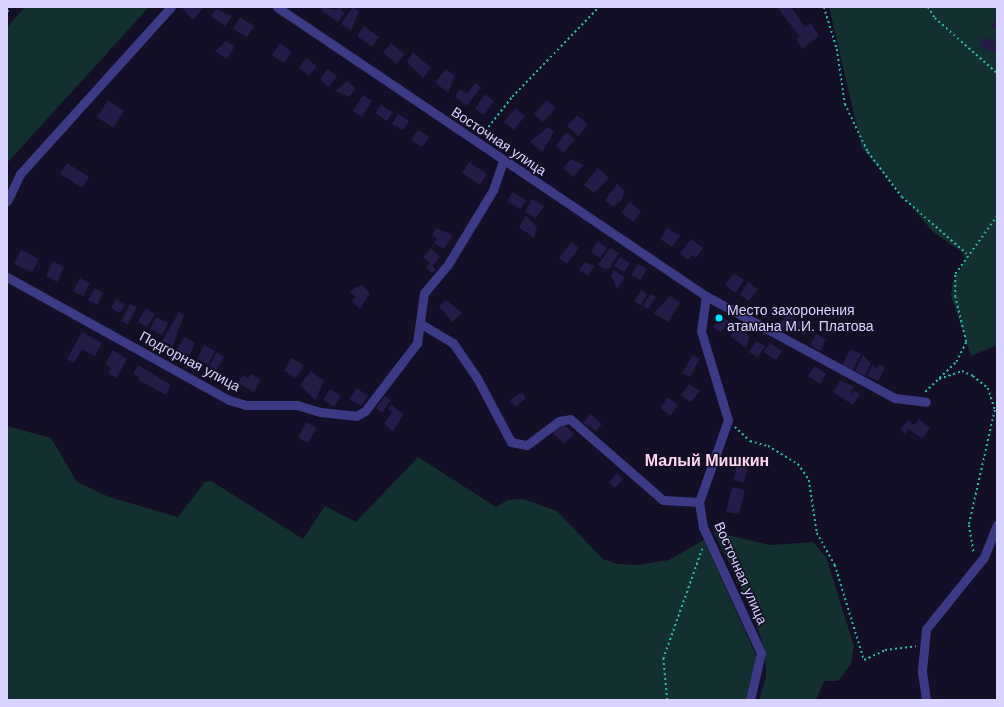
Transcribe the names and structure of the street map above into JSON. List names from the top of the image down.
{
  "streets": {
    "street": ["Восточная улица", "Подгорная улица"]
  },
  "crossings": [
    ["Восточная улица", "Подгорная улица"]
  ],
  "districts": ["Малый Мишкин"],
  "places": ["Место захоронения атамана М.И. Платова"]
}
